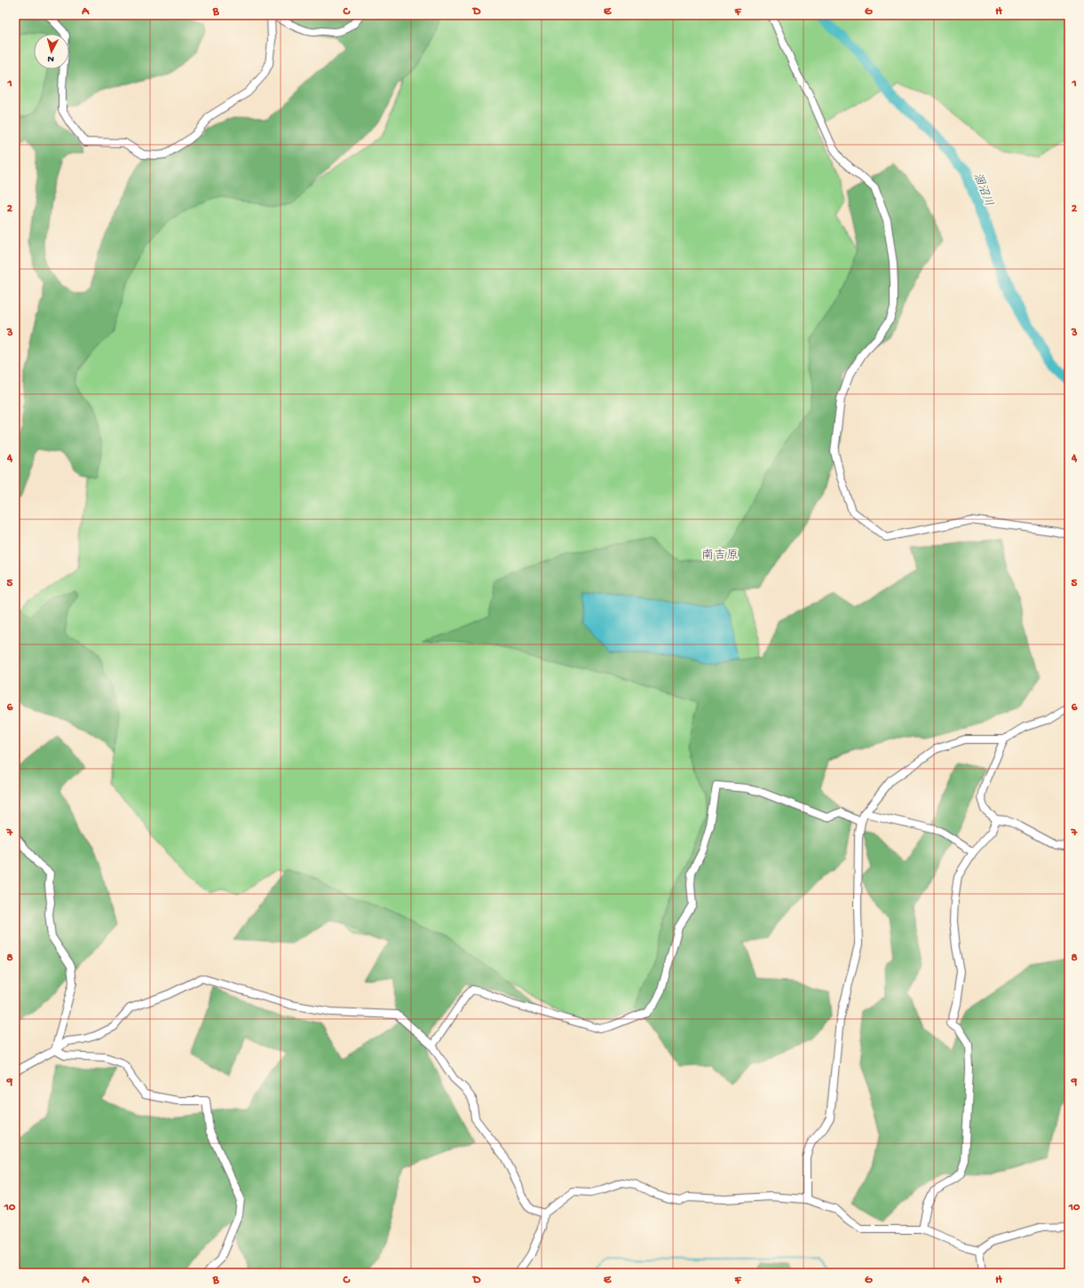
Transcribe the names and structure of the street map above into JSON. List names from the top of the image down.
{
  "districts": ["南吉原"],
  "water": ["涸沼川"],
  "north": "bottom",
  "grid": {
    "columns": [
      "A",
      "B",
      "C",
      "D",
      "E",
      "F",
      "G",
      "H"
    ],
    "rows": [
      "1",
      "2",
      "3",
      "4",
      "5",
      "6",
      "7",
      "8",
      "9",
      "10"
    ]
  }
}
